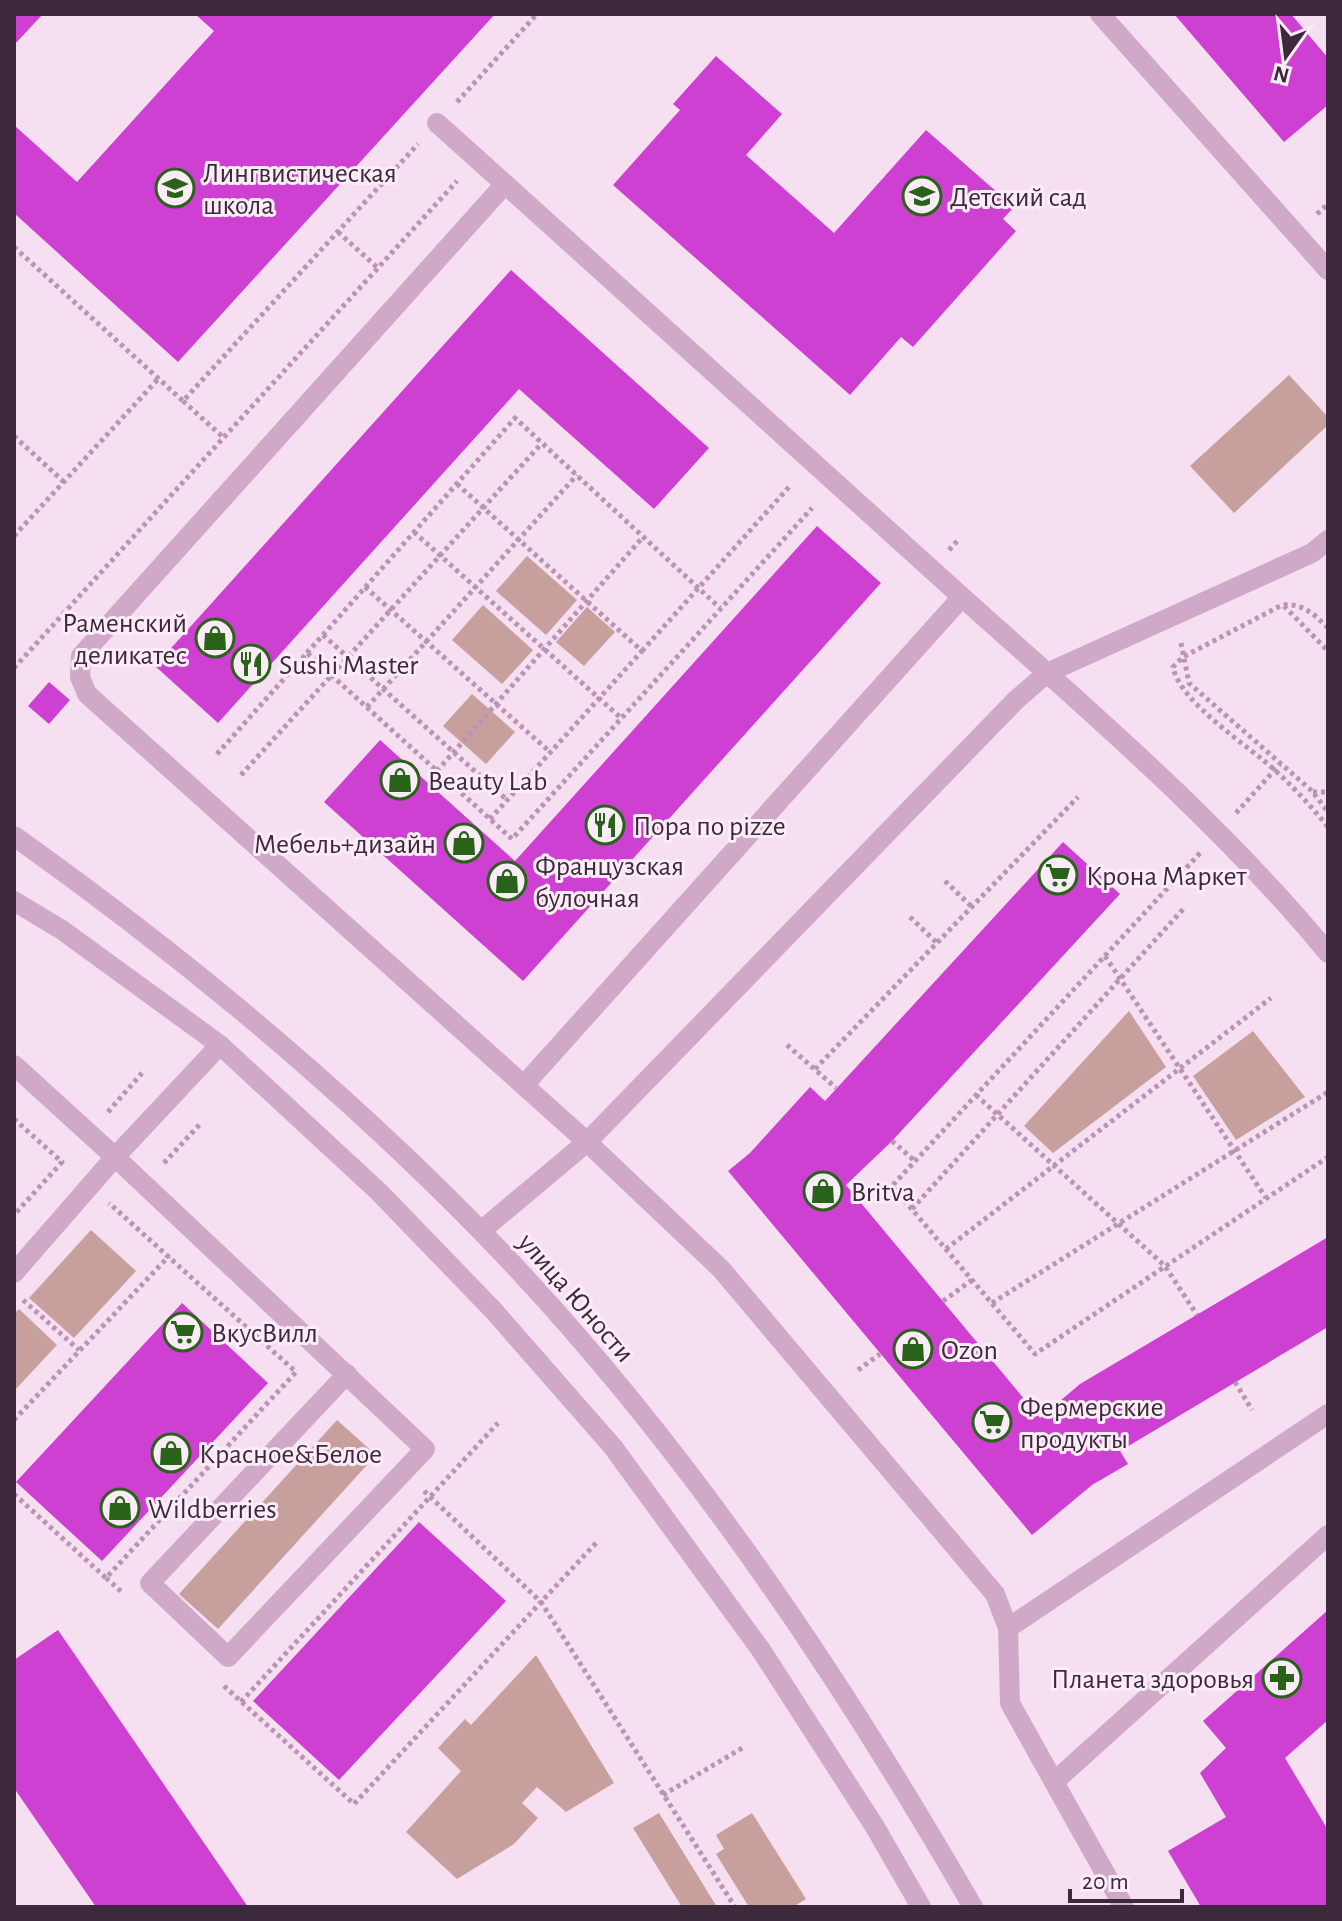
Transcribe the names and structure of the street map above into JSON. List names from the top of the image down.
{
  "streets": {
    "street": ["улица Юности"]
  },
  "places": {
    "school or university": ["Лингвистическая школа", "Детский сад"],
    "shop": [
      "Раменский деликатес",
      "Beauty Lab",
      "Мебель+дизайн",
      "Французская булочная",
      "Britva",
      "Ozon",
      "Красное&Белое",
      "Wildberries"
    ],
    "restaurant": ["Sushi Master", "Пора по pizze"],
    "supermarket": ["Крона Маркет", "ВкусВилл", "Фермерские продукты"],
    "pharmacy": ["Планета здоровья"]
  },
  "scale_bar": "20 m",
  "north": "bottom"
}
